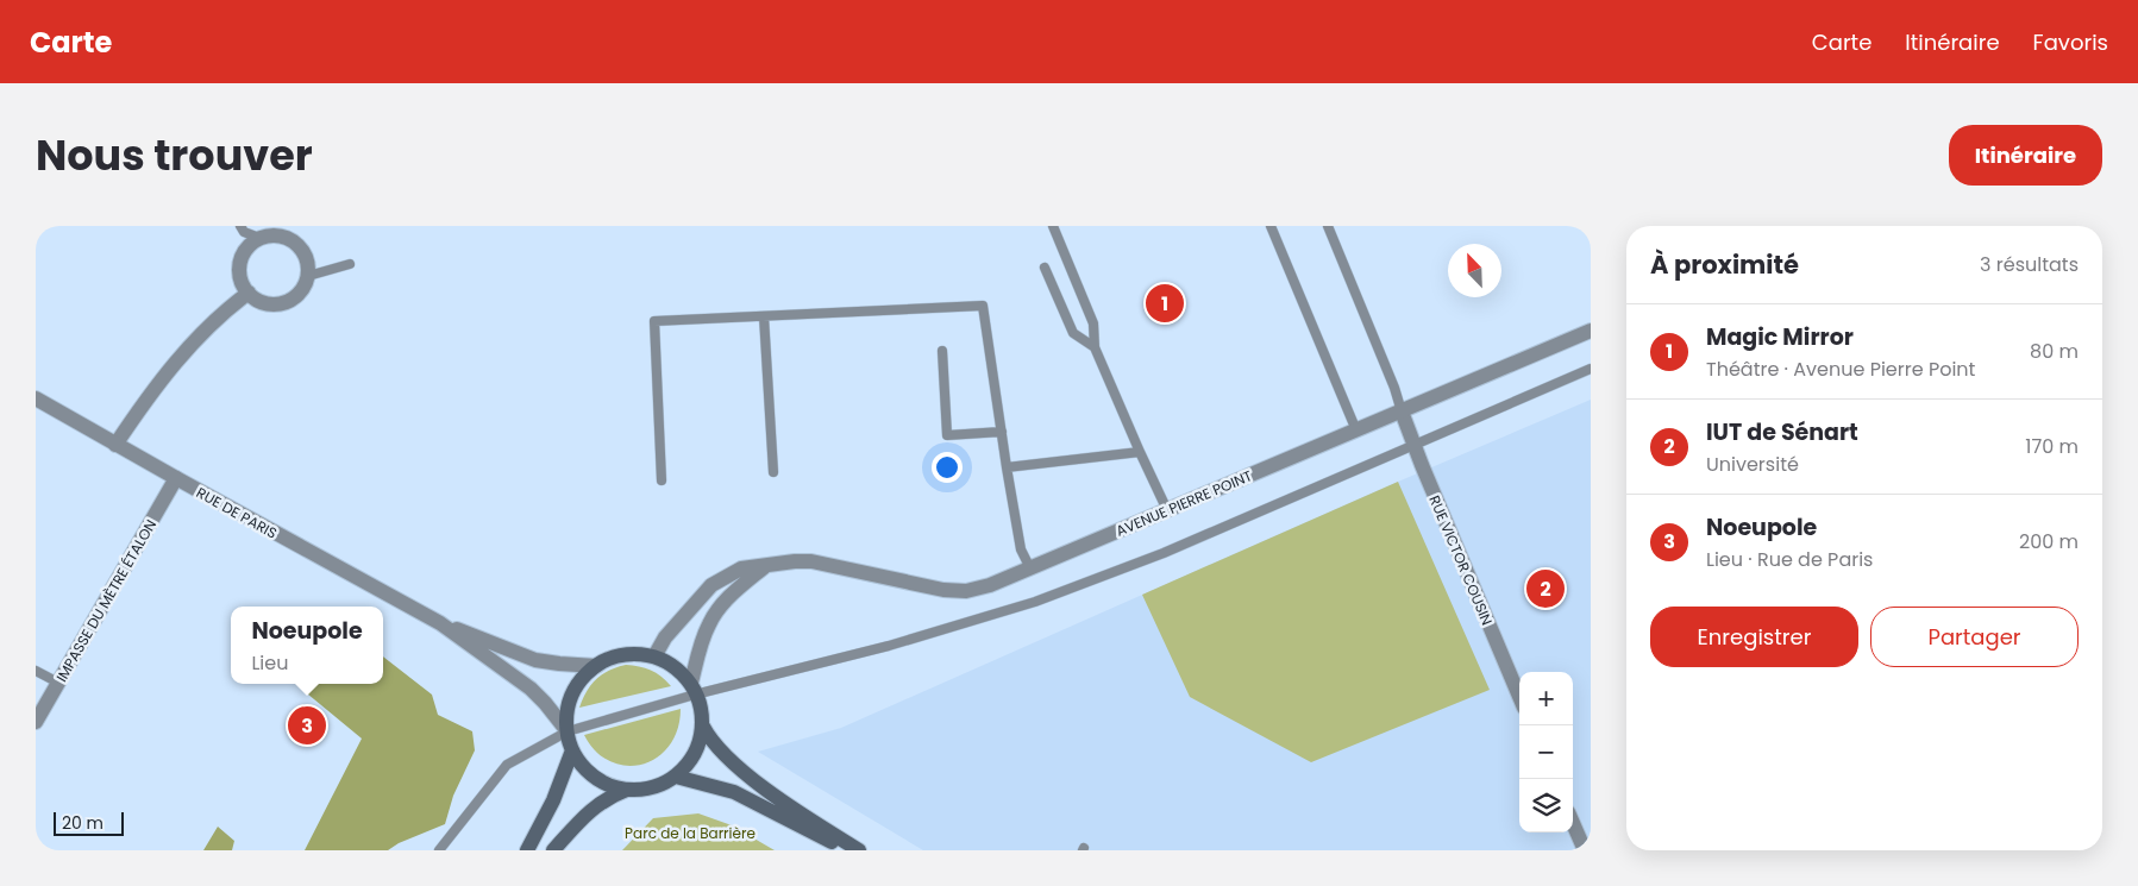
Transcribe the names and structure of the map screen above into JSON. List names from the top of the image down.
{
  "streets": {
    "street": [
      "AVENUE PIERRE POINT",
      "RUE DE PARIS",
      "RUE VICTOR COUSIN",
      "IMPASSE DU MÈTRE ÉTALON"
    ]
  },
  "crossings": [
    ["AVENUE PIERRE POINT", "RUE VICTOR COUSIN"],
    ["RUE DE PARIS", "IMPASSE DU MÈTRE ÉTALON"]
  ],
  "parks": ["Parc de la Barrière"],
  "scale_bar": "20 m",
  "north": "top left",
  "page": {
    "header": "Carte",
    "nav": ["Carte", "Itinéraire", "Favoris"],
    "title": "Nous trouver",
    "buttons": [
      "Itinéraire",
      ["Enregistrer", "Partager"]
    ],
    "heading": ["À proximité", "3 résultats"],
    "pins": ["1", "2", "3"],
    "list": [
      {
        "mark": "1",
        "name": "Magic Mirror",
        "note": "Théâtre · Avenue Pierre Point",
        "value": "80 m"
      },
      {
        "mark": "2",
        "name": "IUT de Sénart",
        "note": "Université",
        "value": "170 m"
      },
      {
        "mark": "3",
        "name": "Noeupole",
        "note": "Lieu · Rue de Paris",
        "value": "200 m"
      }
    ],
    "popup": ["Noeupole", "Lieu"],
    "map_buttons": ["+", "−"],
    "scale": "20 m"
  }
}
